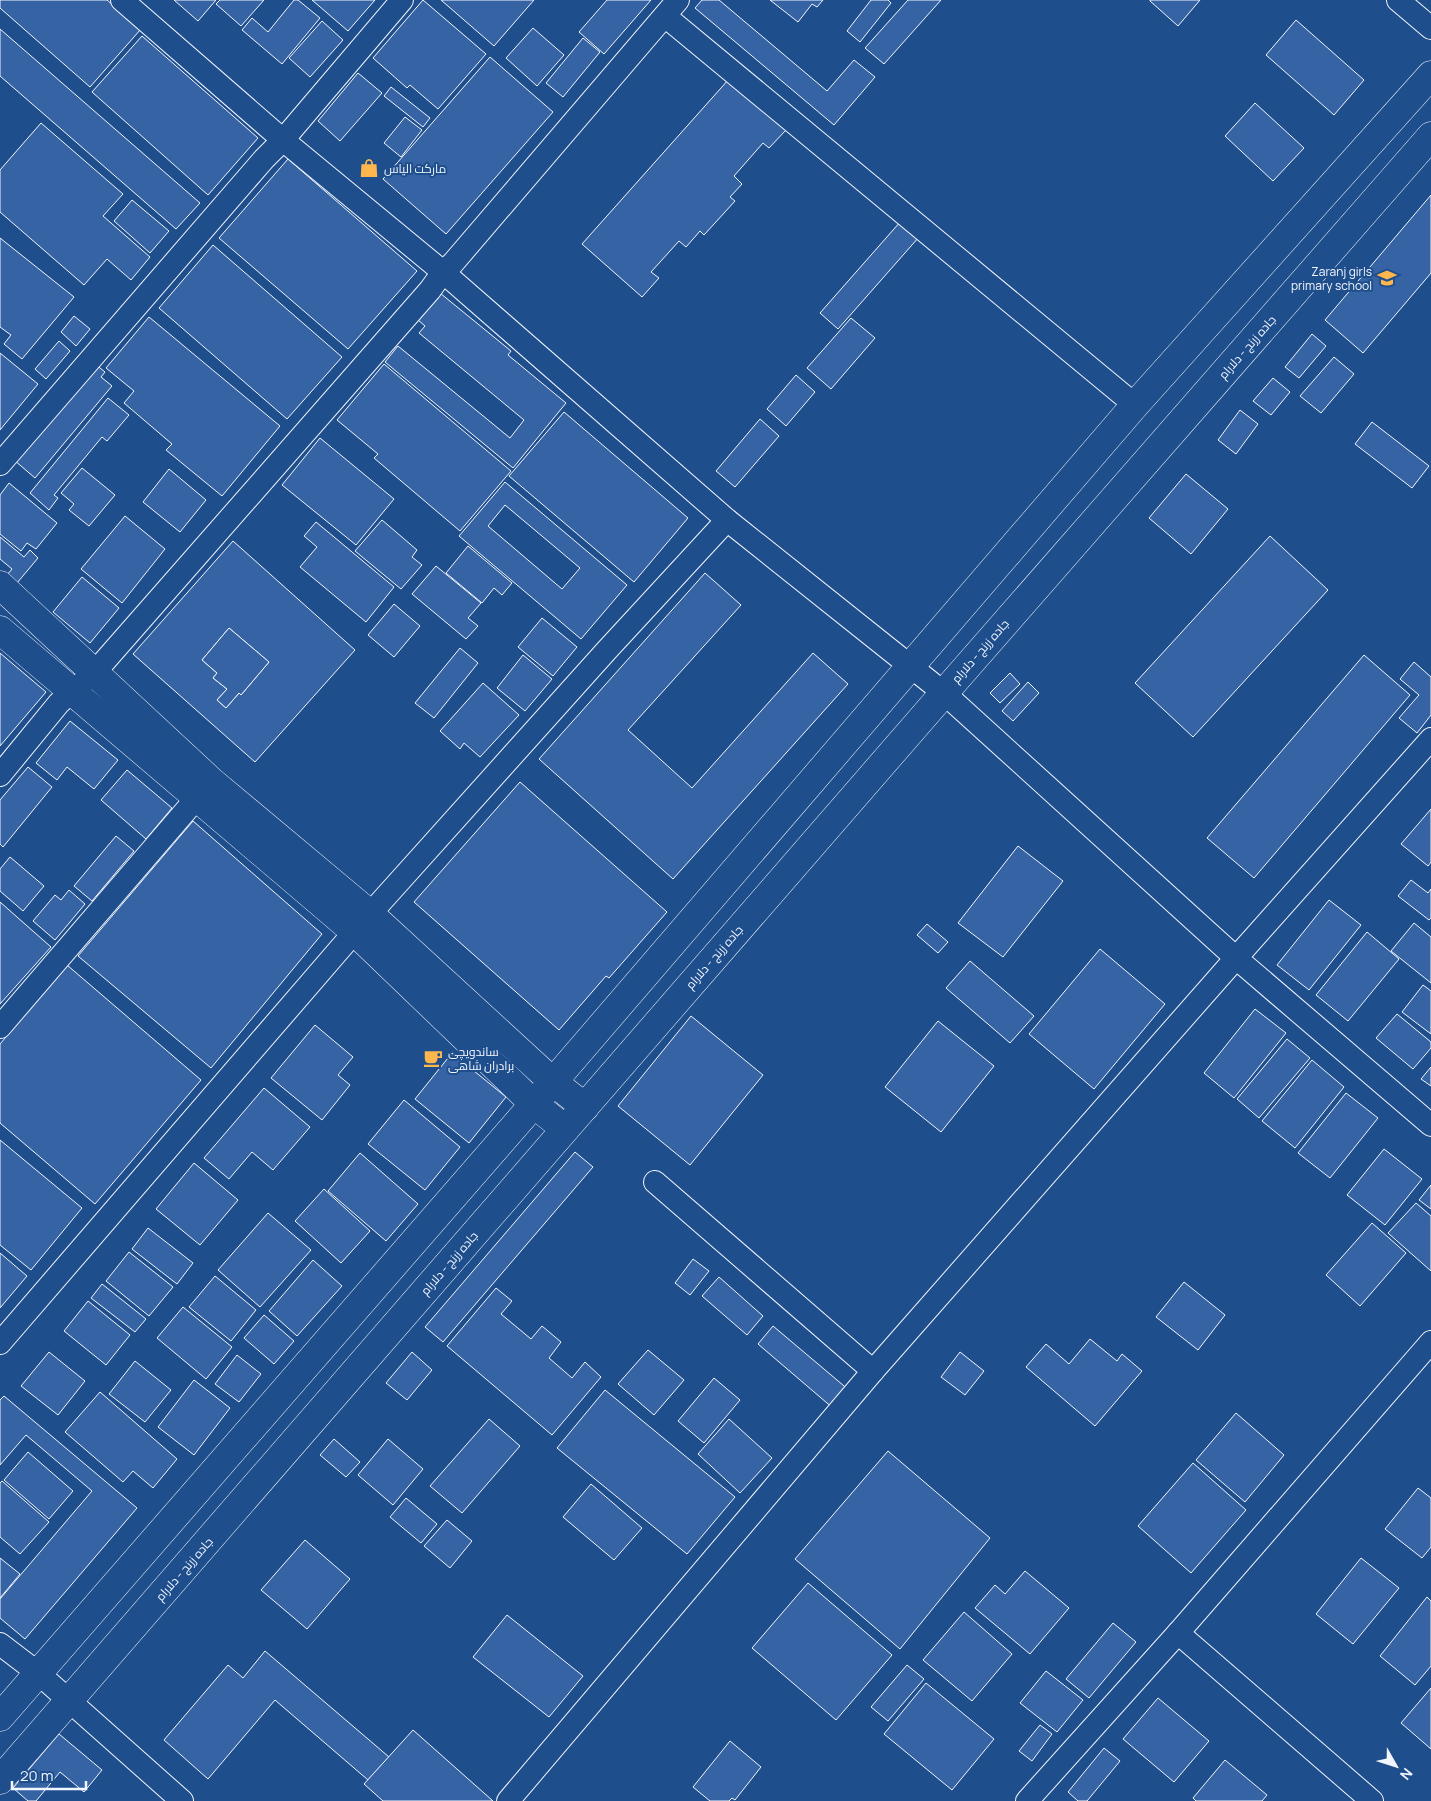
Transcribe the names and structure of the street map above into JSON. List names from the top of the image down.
{
  "streets": {
    "main road": ["جاده زرنج - دلارام"]
  },
  "places": {
    "shop": ["مارکت الیاس"],
    "school or university": ["Zaranj girls primary school"],
    "cafe": ["ساندویچی برادران شاهی"]
  },
  "scale_bar": "20 m",
  "north": "bottom right"
}
